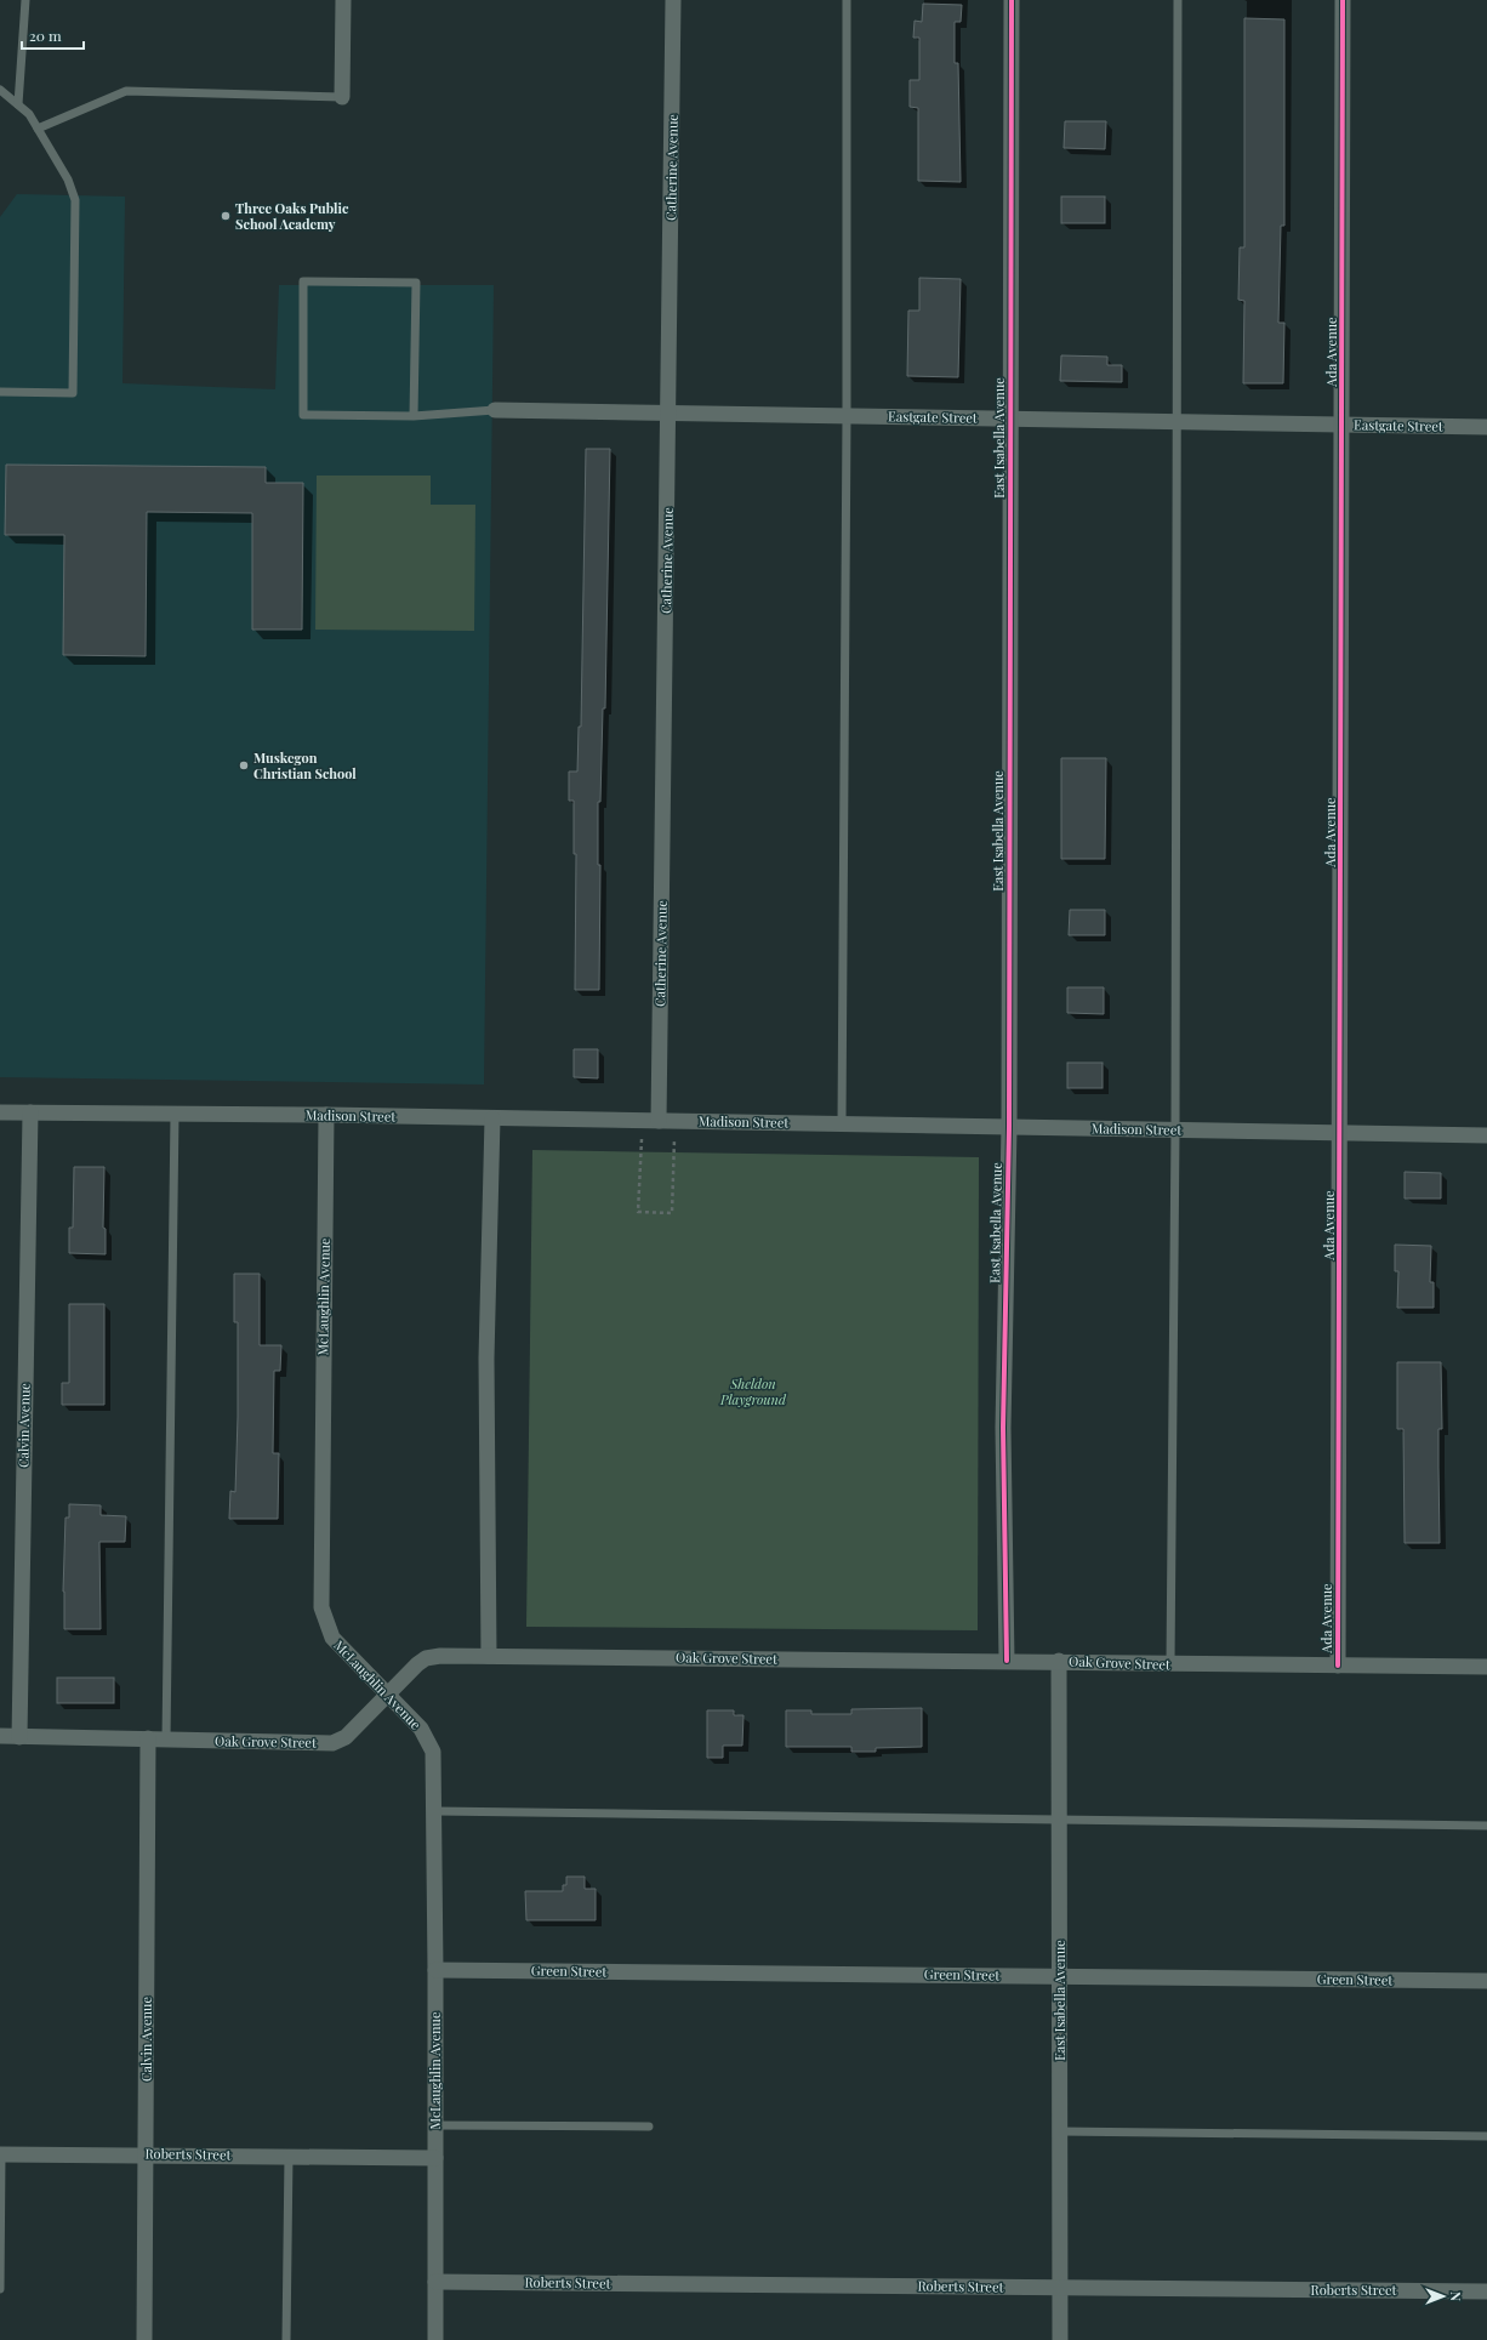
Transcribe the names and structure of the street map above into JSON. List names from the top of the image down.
{
  "streets": {
    "street": [
      "Catherine Avenue",
      "Ada Avenue",
      "Eastgate Street",
      "East Isabella Avenue",
      "Madison Street",
      "McLaughlin Avenue",
      "Calvin Avenue",
      "Oak Grove Street",
      "Green Street",
      "Roberts Street"
    ]
  },
  "crossings": [
    ["Catherine Avenue", "Eastgate Street"],
    ["Catherine Avenue", "Madison Street"],
    ["Ada Avenue", "Eastgate Street"],
    ["Ada Avenue", "Madison Street"],
    ["Ada Avenue", "Oak Grove Street"],
    ["Eastgate Street", "East Isabella Avenue"],
    ["East Isabella Avenue", "Madison Street"],
    ["East Isabella Avenue", "Oak Grove Street"],
    ["East Isabella Avenue", "Green Street"],
    ["East Isabella Avenue", "Roberts Street"],
    ["Madison Street", "McLaughlin Avenue"],
    ["Madison Street", "Calvin Avenue"],
    ["McLaughlin Avenue", "Oak Grove Street"],
    ["McLaughlin Avenue", "Green Street"],
    ["McLaughlin Avenue", "Roberts Street"],
    ["Calvin Avenue", "Oak Grove Street"],
    ["Calvin Avenue", "Roberts Street"]
  ],
  "parks": ["Sheldon Playground"],
  "places": ["Three Oaks Public School Academy", "Muskegon Christian School"],
  "scale_bar": "20 m",
  "north": "right"
}
